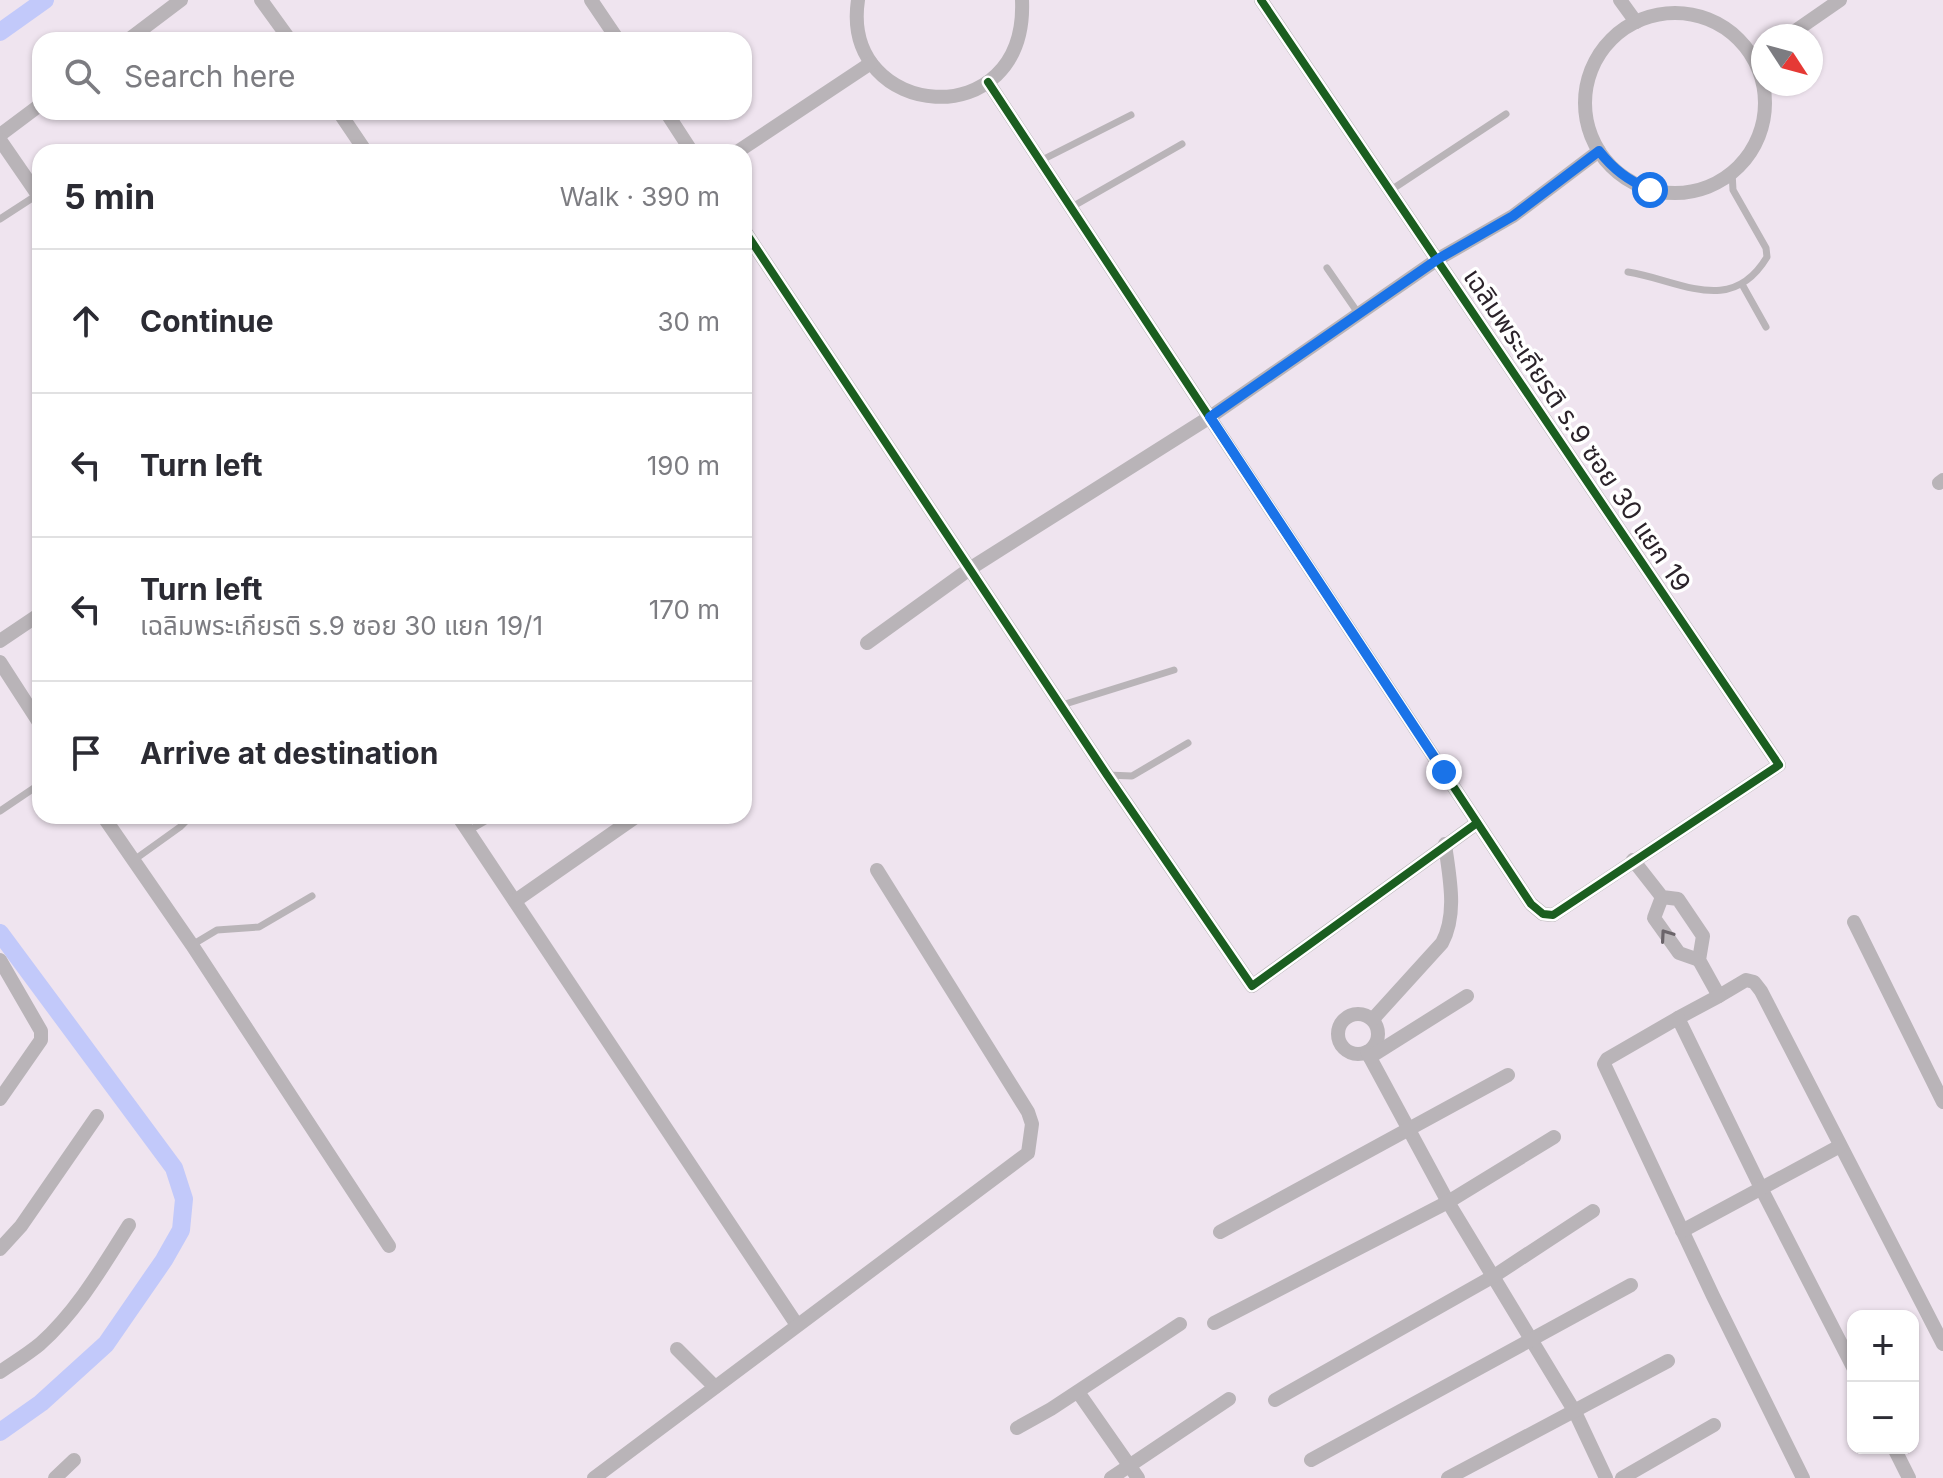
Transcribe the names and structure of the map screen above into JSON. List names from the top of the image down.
{
  "streets": {
    "street": ["เฉลิมพระเกียรติ ร.9 ซอย 30 แยก 19"]
  },
  "north": "bottom right",
  "page": {
    "search": "Search here",
    "heading": ["5 min", "Walk · 390 m"],
    "list": [
      ["Continue", "30 m"],
      ["Turn left", "190 m"],
      ["Turn left", "เฉลิมพระเกียรติ ร.9 ซอย 30 แยก 19/1", "170 m"],
      "Arrive at destination"
    ],
    "map_buttons": ["+", "−"]
  }
}
